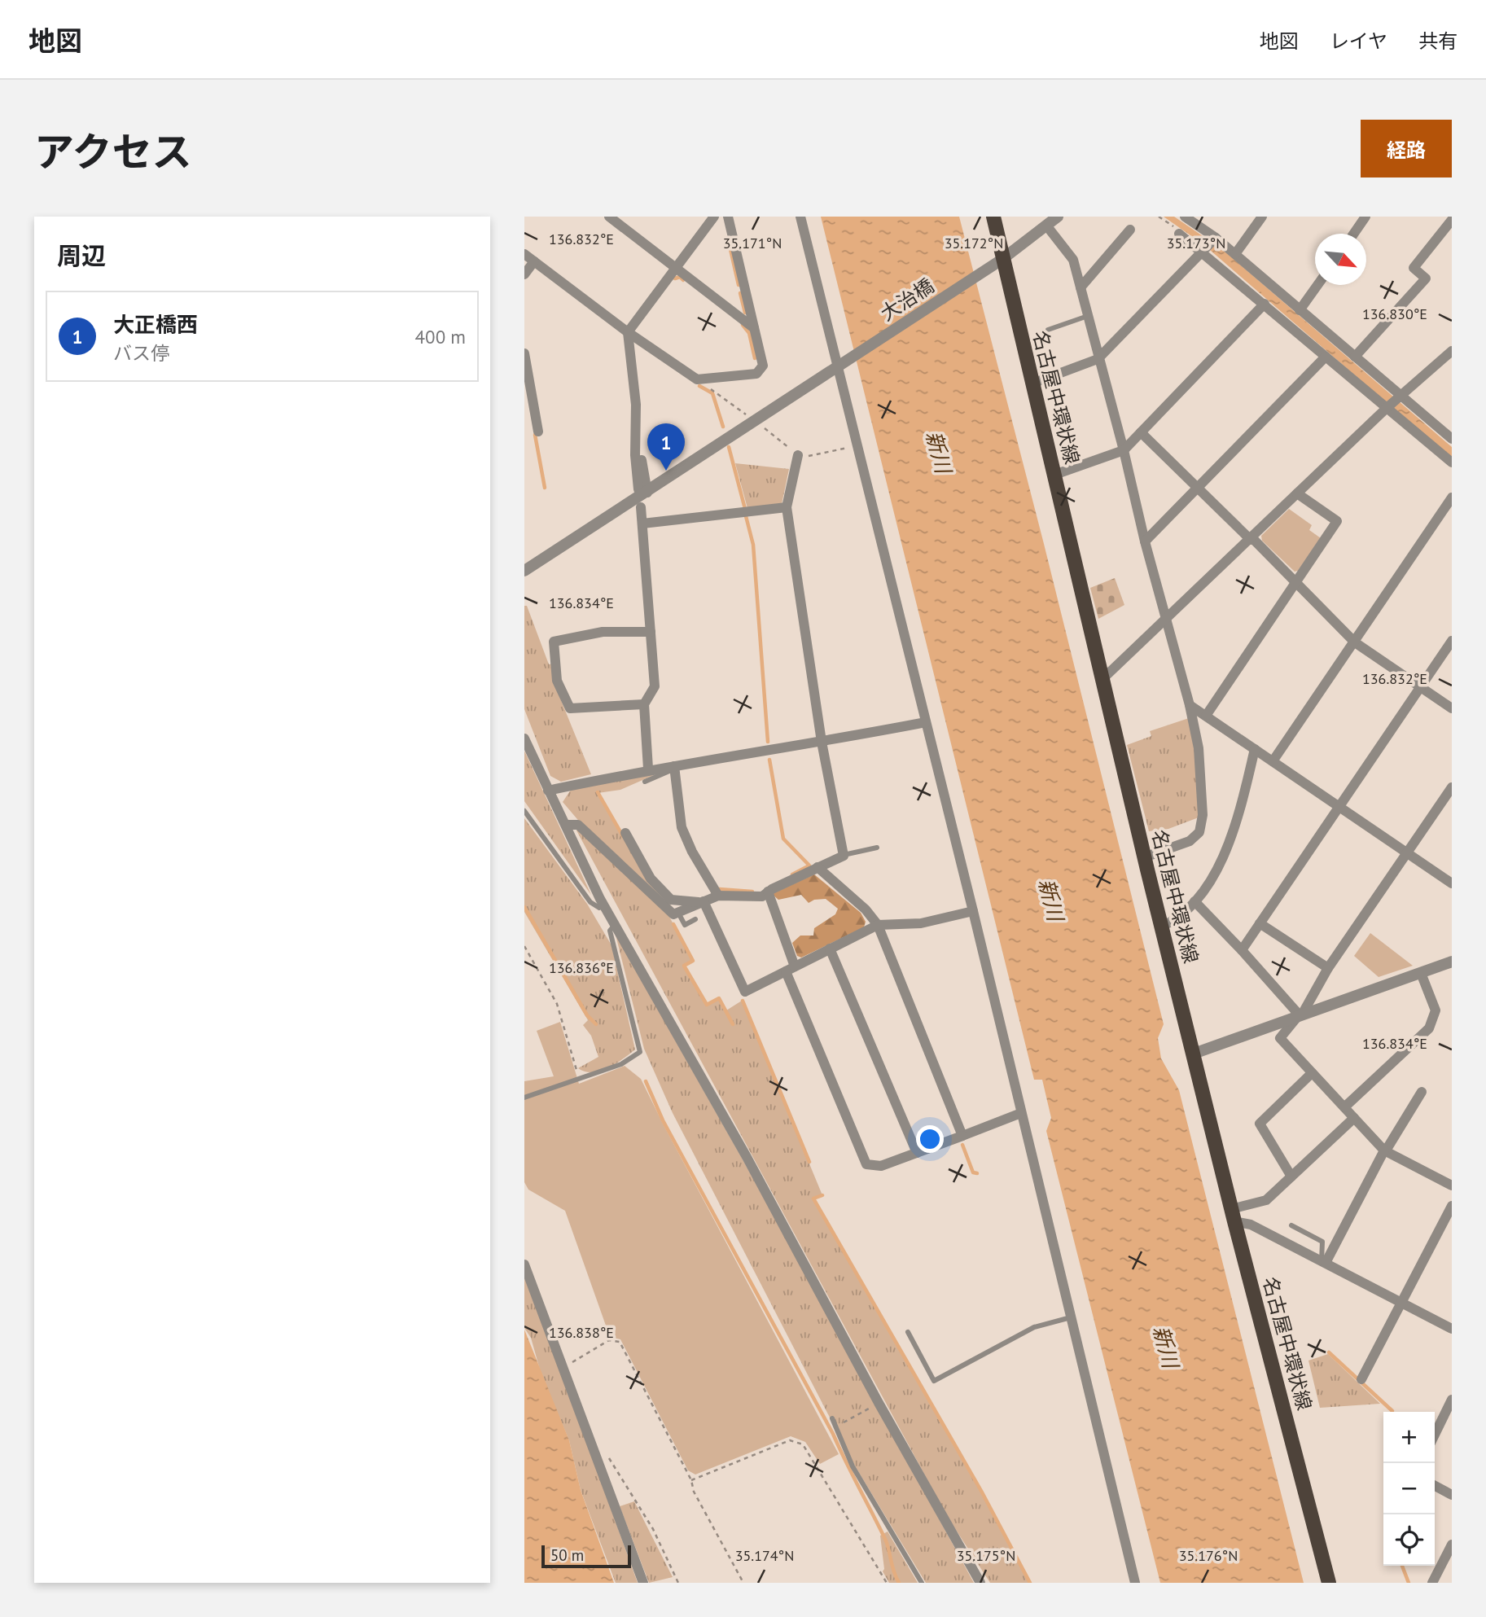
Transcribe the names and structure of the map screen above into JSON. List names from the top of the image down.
{
  "streets": {
    "main road": ["名古屋中環状線"],
    "street": ["大治橋"]
  },
  "crossings": [
    ["大治橋", "名古屋中環状線"]
  ],
  "water": ["新川"],
  "scale_bar": "50 m",
  "north": "bottom right",
  "page": {
    "header": "地図",
    "nav": ["地図", "レイヤ", "共有"],
    "title": "アクセス",
    "buttons": "経路",
    "heading": "周辺",
    "list": [
      {
        "mark": "1",
        "name": "大正橋西",
        "note": "バス停",
        "value": "400 m"
      }
    ],
    "pins": "1",
    "map_buttons": ["+", "−"],
    "scale": "50 m"
  },
  "coordinates": [
    "136.832°E",
    "35.171°N",
    "35.172°N",
    "35.173°N",
    "136.830°E",
    "136.834°E",
    "136.836°E",
    "136.838°E",
    "35.174°N",
    "35.175°N",
    "35.176°N"
  ]
}
